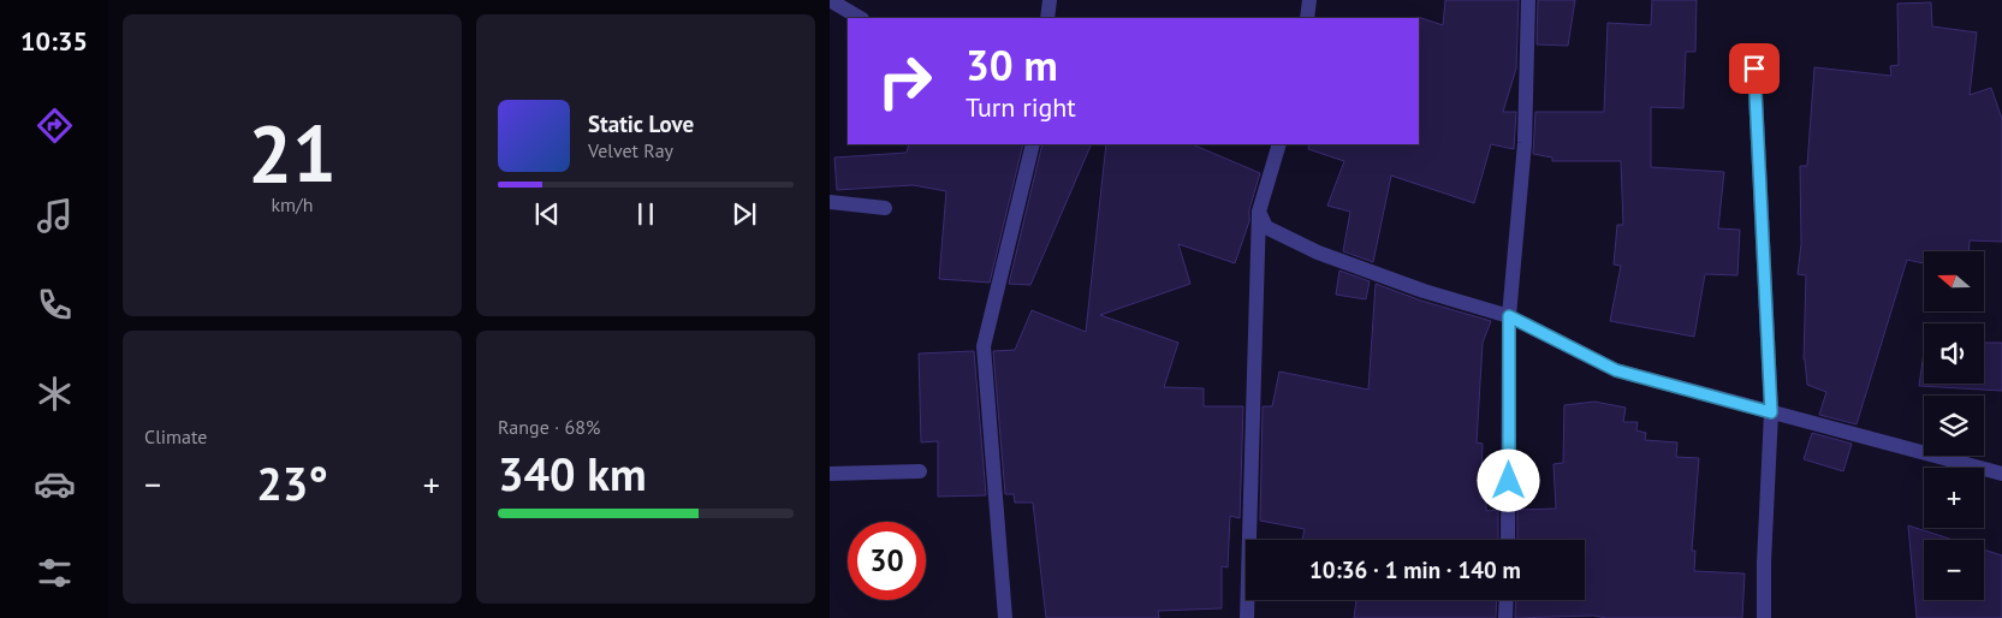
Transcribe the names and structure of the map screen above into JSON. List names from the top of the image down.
{
  "north": "left",
  "page": {
    "tabs": "10:35",
    "tile": [
      ["21", "km/h"],
      "Climate",
      ["Range · 68%", "340 km"]
    ],
    "turn": ["30 m", "Turn right"],
    "song": ["Static Love", "Velvet Ray"],
    "map_buttons": ["+", "−"],
    "heat": ["−", "23°", "+"],
    "limit": "30",
    "trip": "10:36 · 1 min · 140 m"
  }
}
